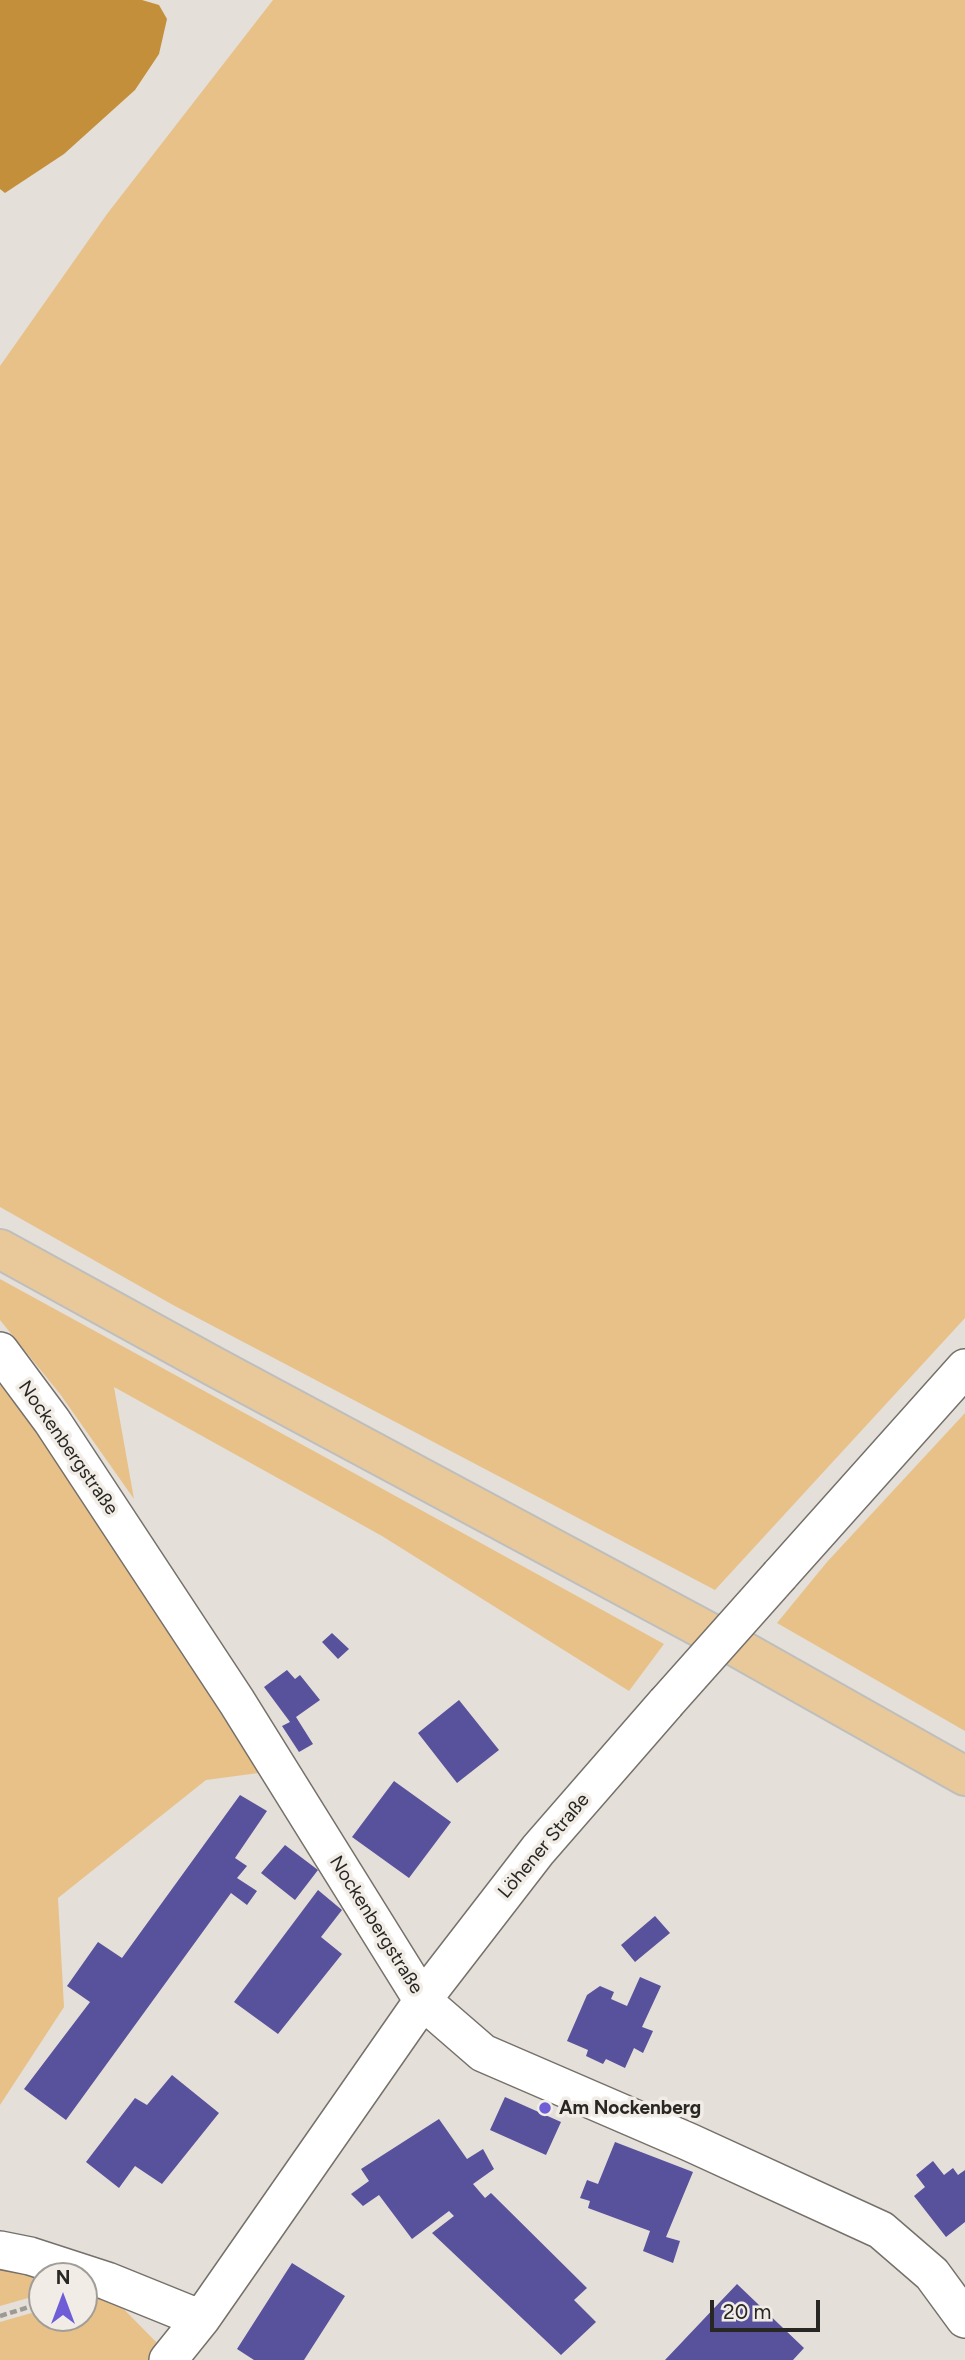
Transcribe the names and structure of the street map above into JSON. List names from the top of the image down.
{
  "streets": {
    "street": ["Nockenbergstraße", "Löhener Straße"]
  },
  "crossings": [
    ["Nockenbergstraße", "Löhener Straße"]
  ],
  "places": ["Am Nockenberg"],
  "scale_bar": "20 m",
  "north": "top"
}
